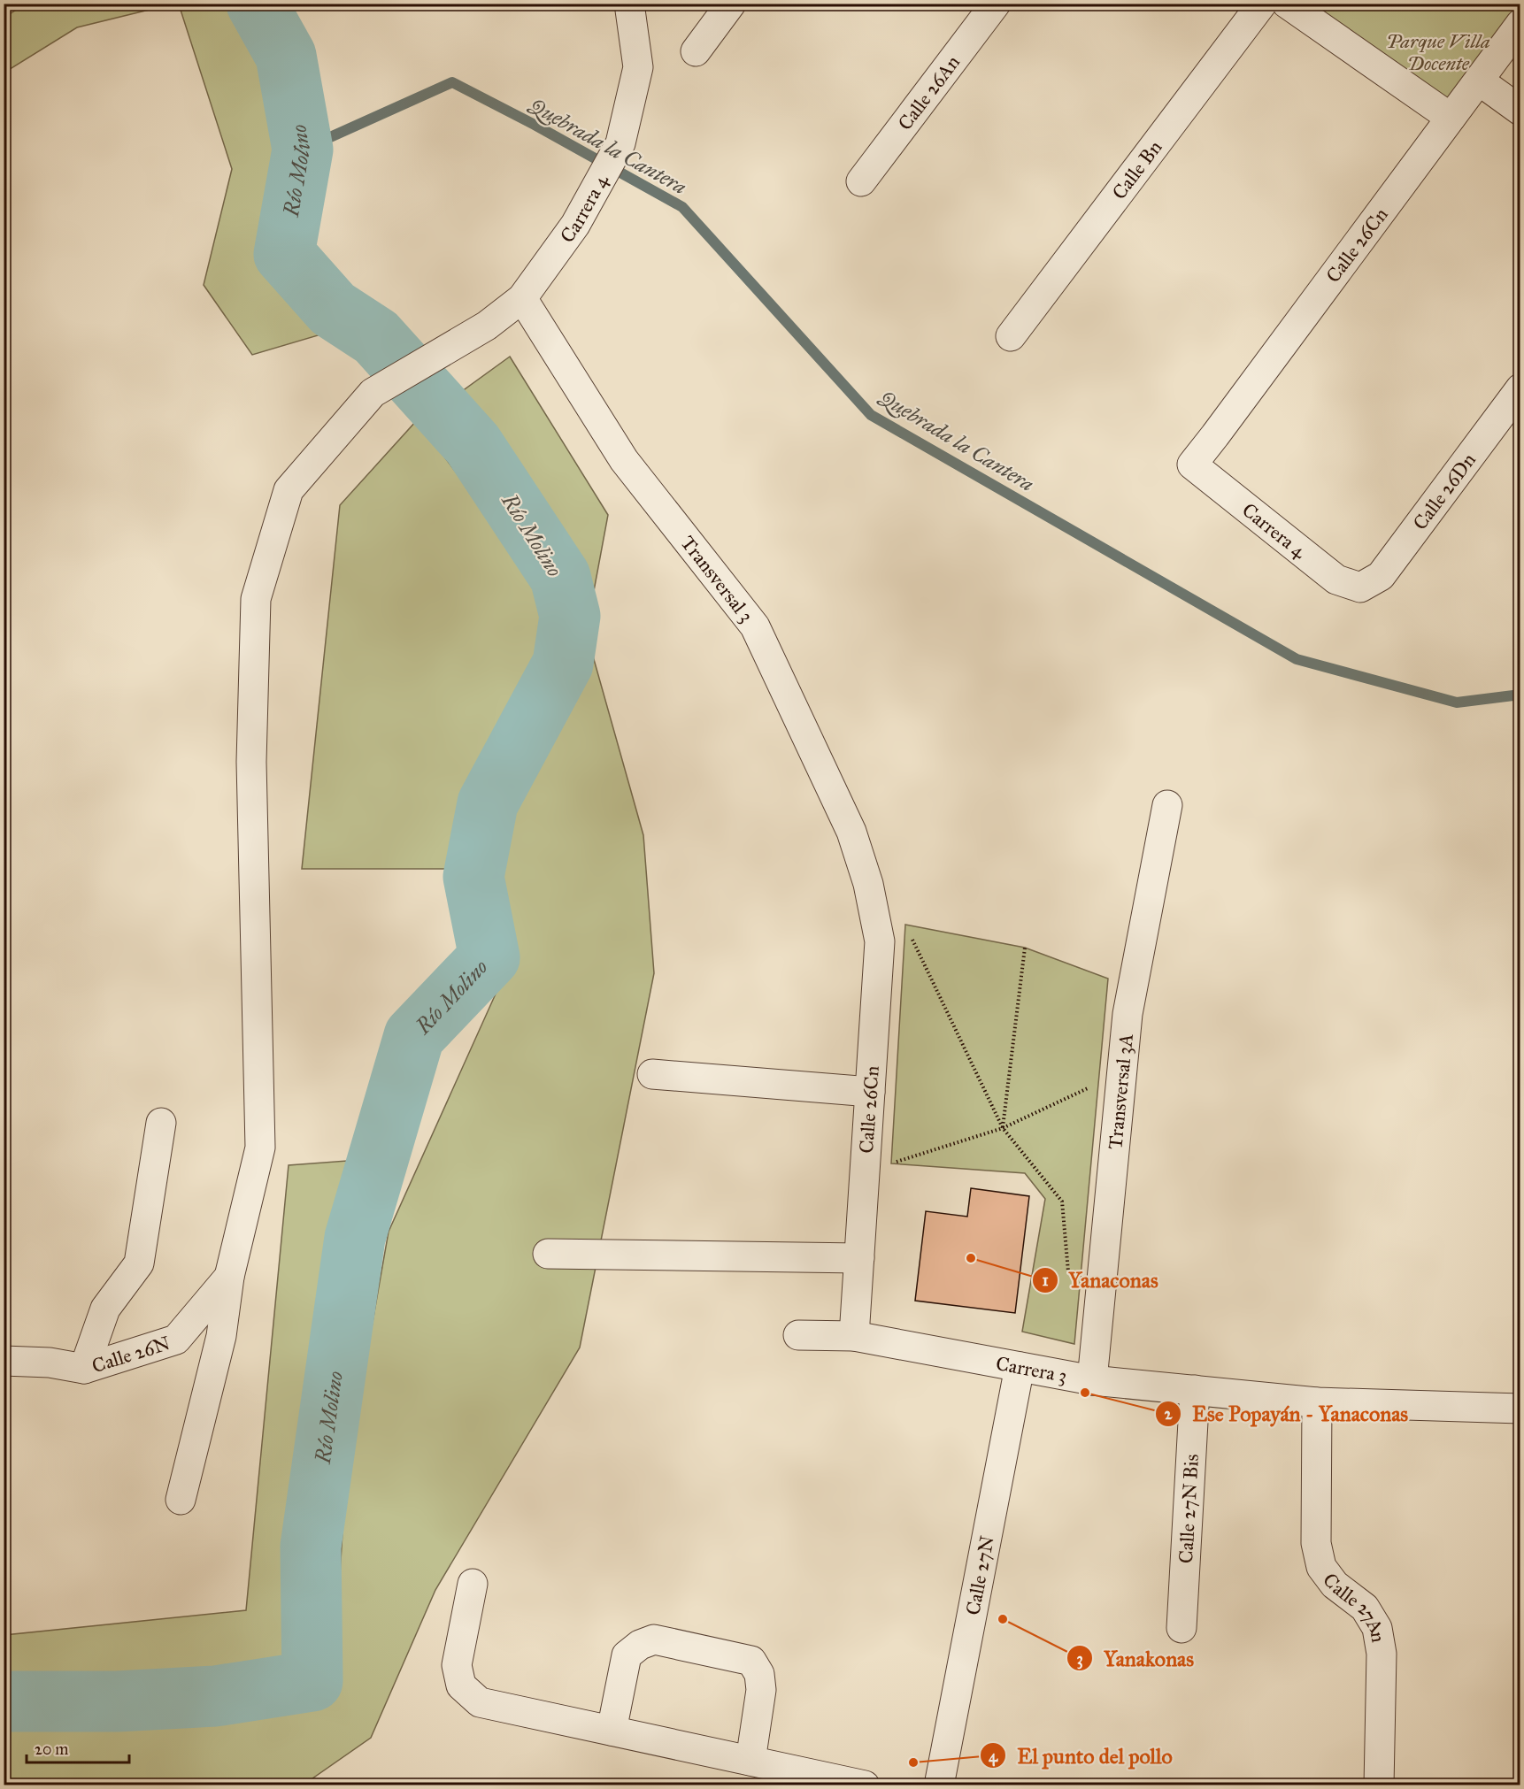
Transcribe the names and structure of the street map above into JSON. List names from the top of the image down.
{
  "streets": {
    "street": [
      "Calle 26An",
      "Calle Bn",
      "Carrera 4",
      "Calle 26Cn",
      "Calle 26Dn",
      "Transversal 3",
      "Transversal 3A",
      "Calle 26N",
      "Carrera 3",
      "Calle 27N Bis",
      "Calle 27N",
      "Calle 27An"
    ]
  },
  "crossings": [
    ["Carrera 4", "Calle 26Cn"],
    ["Carrera 4", "Calle 26Dn"],
    ["Carrera 4", "Transversal 3"],
    ["Carrera 4", "Calle 26N"],
    ["Calle 26Cn", "Transversal 3"],
    ["Calle 26Cn", "Carrera 3"],
    ["Transversal 3A", "Carrera 3"],
    ["Carrera 3", "Calle 27N Bis"],
    ["Carrera 3", "Calle 27N"],
    ["Carrera 3", "Calle 27An"]
  ],
  "water": ["Quebrada la Cantera", "Río Molino"],
  "parks": ["Parque Villa Docente"],
  "places": [
    "Yanaconas",
    "Ese Popayán - Yanaconas",
    "Yanakonas",
    "El punto del pollo"
  ],
  "scale_bar": "20 m"
}
